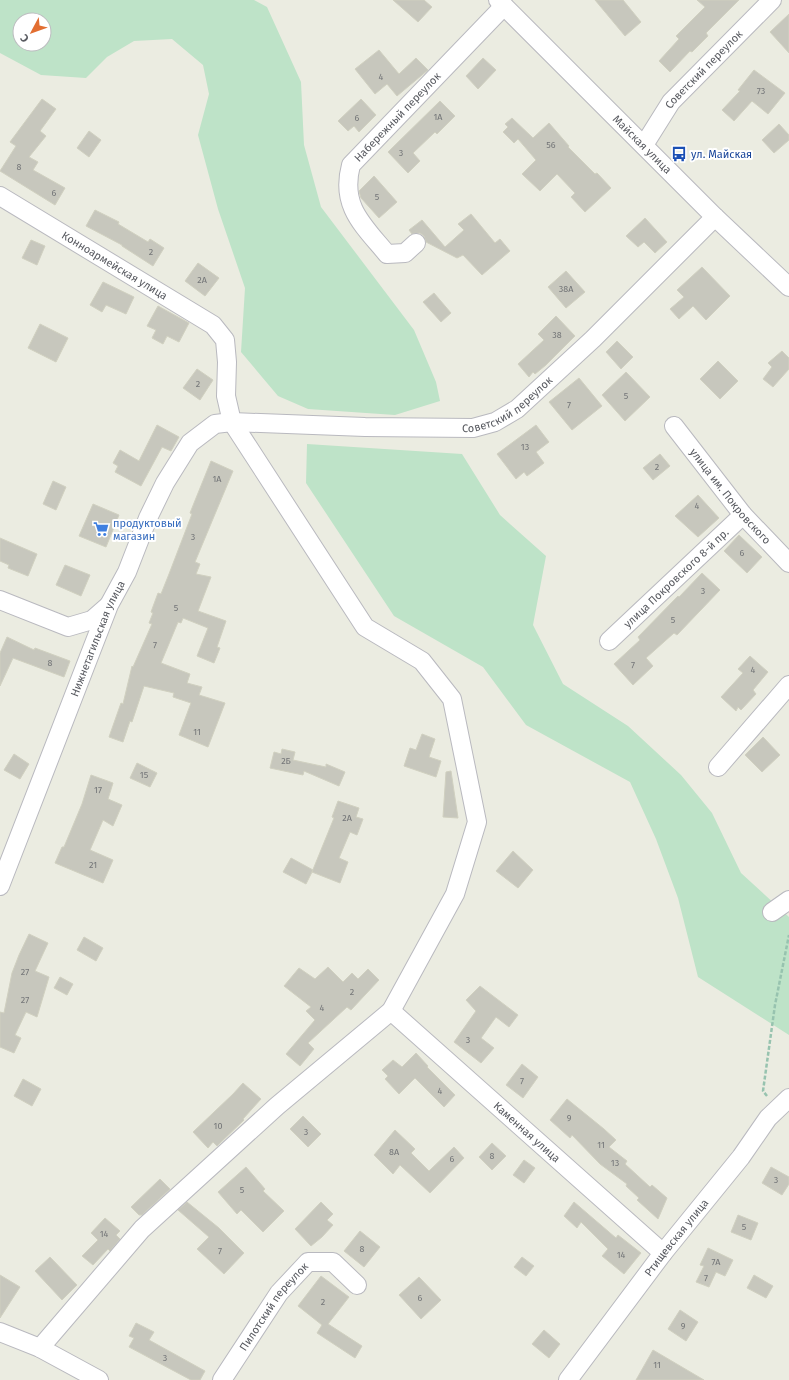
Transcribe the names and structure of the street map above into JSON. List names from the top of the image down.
{
  "streets": {
    "street": [
      "Советский переулок",
      "Набережный переулок",
      "Майская улица",
      "Конноармейская улица",
      "улица им. Покровского",
      "улица Покровского 8-й пр.",
      "Нижнетагильская улица",
      "Каменная улица",
      "Ртищевская улица",
      "Пилотский переулок"
    ]
  },
  "crossings": [
    ["Советский переулок", "Майская улица"],
    ["Советский переулок", "Конноармейская улица"],
    ["Советский переулок", "Нижнетагильская улица"],
    ["Набережный переулок", "Майская улица"],
    ["Конноармейская улица", "Нижнетагильская улица"],
    ["улица им. Покровского", "улица Покровского 8-й пр."],
    ["Каменная улица", "Ртищевская улица"]
  ],
  "places": {
    "bus stop": ["ул. Майская"],
    "supermarket": ["продуктовый магазин"]
  },
  "house_numbers": [
    "4",
    "73",
    "1А",
    "6",
    "56",
    "3",
    "8",
    "6",
    "5",
    "2",
    "2А",
    "38А",
    "38",
    "2",
    "5",
    "7",
    "13",
    "2",
    "1А",
    "4",
    "3",
    "6",
    "3",
    "5",
    "5",
    "7",
    "8",
    "7",
    "4",
    "11",
    "2Б",
    "15",
    "17",
    "2А",
    "21",
    "27",
    "2",
    "27",
    "4",
    "3",
    "7",
    "4",
    "9",
    "10",
    "3",
    "11",
    "8А",
    "8",
    "6",
    "13",
    "3",
    "5",
    "5",
    "14",
    "8",
    "7",
    "14",
    "7А",
    "7",
    "6",
    "2",
    "9",
    "3",
    "11"
  ],
  "north": "bottom left"
}
